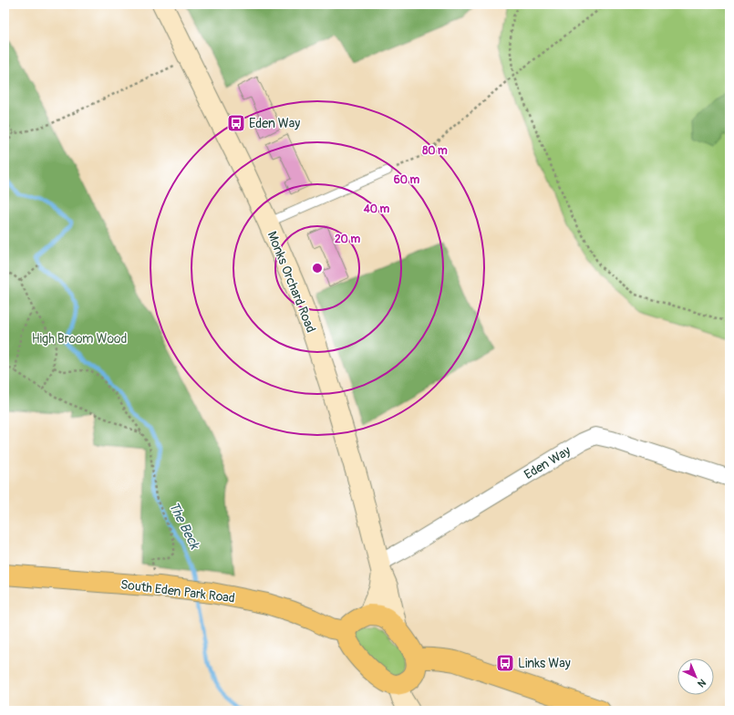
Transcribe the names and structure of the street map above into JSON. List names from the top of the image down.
{
  "streets": {
    "main road": ["South Eden Park Road"],
    "street": ["Monks Orchard Road", "Eden Way"]
  },
  "crossings": [
    ["Monks Orchard Road", "Eden Way"],
    ["Monks Orchard Road", "South Eden Park Road"]
  ],
  "water": ["The Beck"],
  "parks": ["High Broom Wood"],
  "places": {
    "bus stop": ["Eden Way", "Links Way"]
  },
  "north": "bottom right",
  "rings": [
    "80 m",
    "60 m",
    "40 m",
    "20 m"
  ]
}
